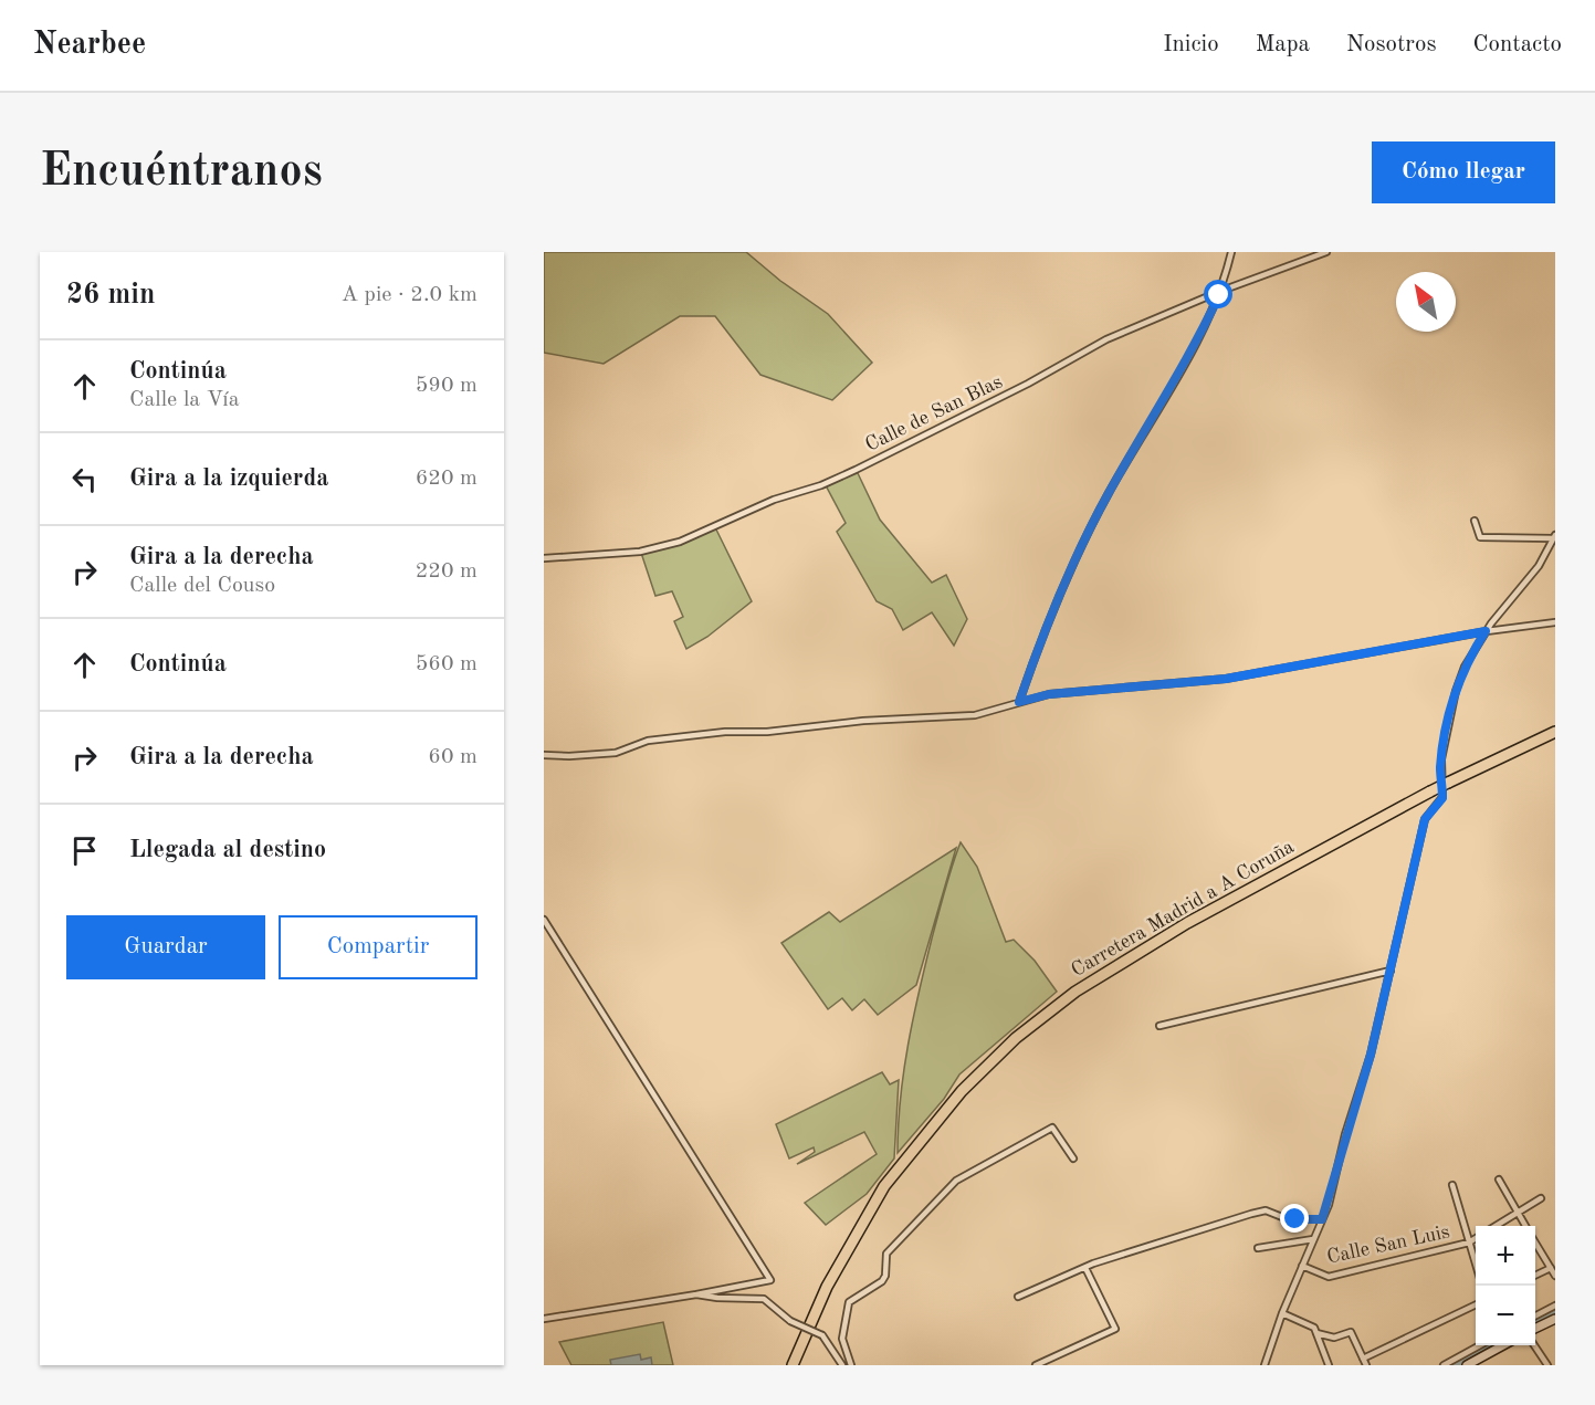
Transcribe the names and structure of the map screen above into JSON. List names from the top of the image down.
{
  "streets": {
    "highway": ["Carretera Madrid a A Coruña"],
    "street": ["Calle de San Blas", "Calle San Luis"]
  },
  "north": "top left",
  "page": {
    "header": "Nearbee",
    "nav": [
      "Inicio",
      "Mapa",
      "Nosotros",
      "Contacto"
    ],
    "buttons": [
      "Cómo llegar",
      ["Guardar", "Compartir"]
    ],
    "title": "Encuéntranos",
    "heading": ["26 min", "A pie · 2.0 km"],
    "list": [
      ["Continúa", "Calle la Vía", "590 m"],
      ["Gira a la izquierda", "620 m"],
      ["Gira a la derecha", "Calle del Couso", "220 m"],
      ["Continúa", "560 m"],
      ["Gira a la derecha", "60 m"],
      "Llegada al destino"
    ],
    "map_buttons": ["+", "−"]
  }
}
